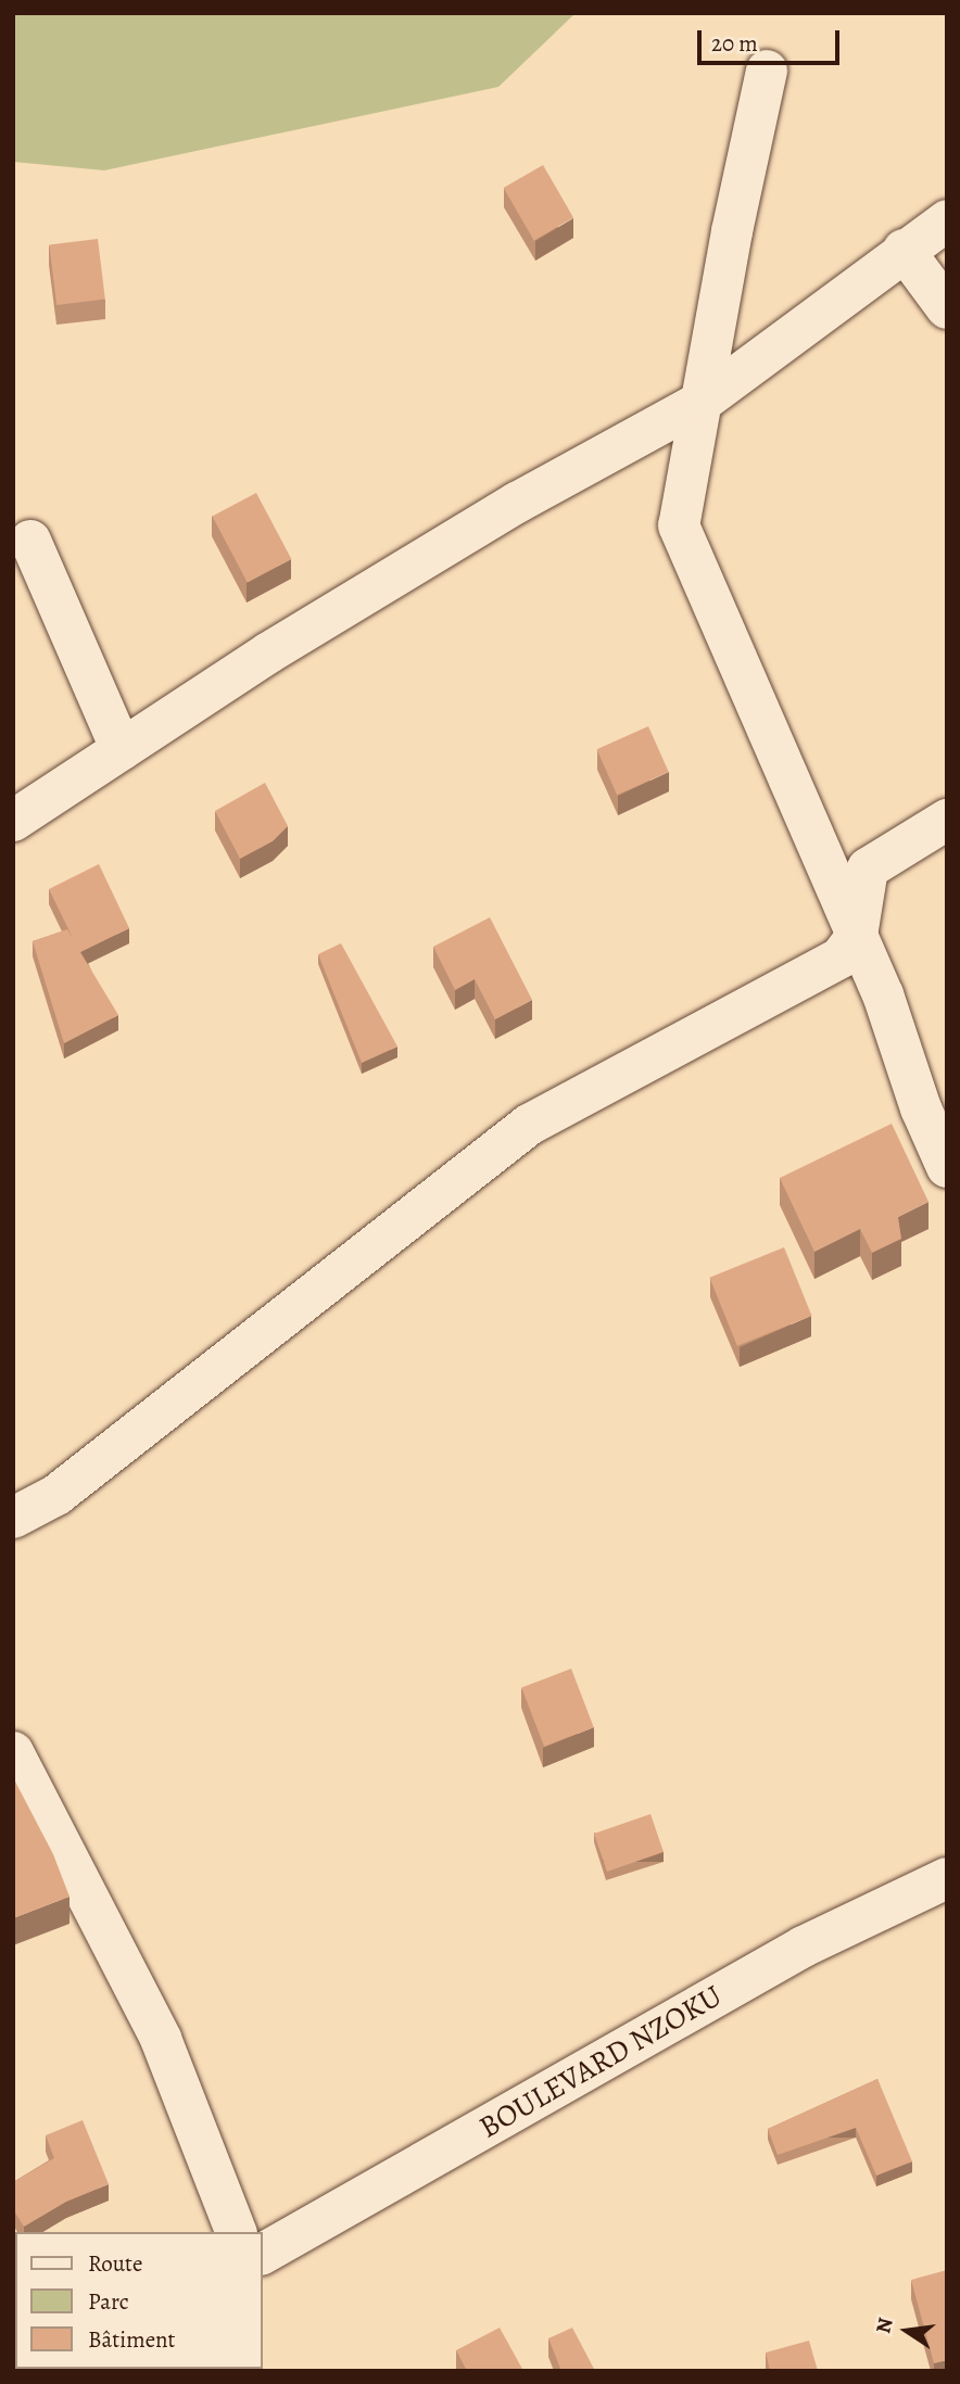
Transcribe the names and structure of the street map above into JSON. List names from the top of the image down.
{
  "streets": {
    "street": ["BOULEVARD NZOKU"]
  },
  "legend": ["Route", "Parc", "Bâtiment"],
  "scale_bar": "20 m",
  "north": "left"
}
